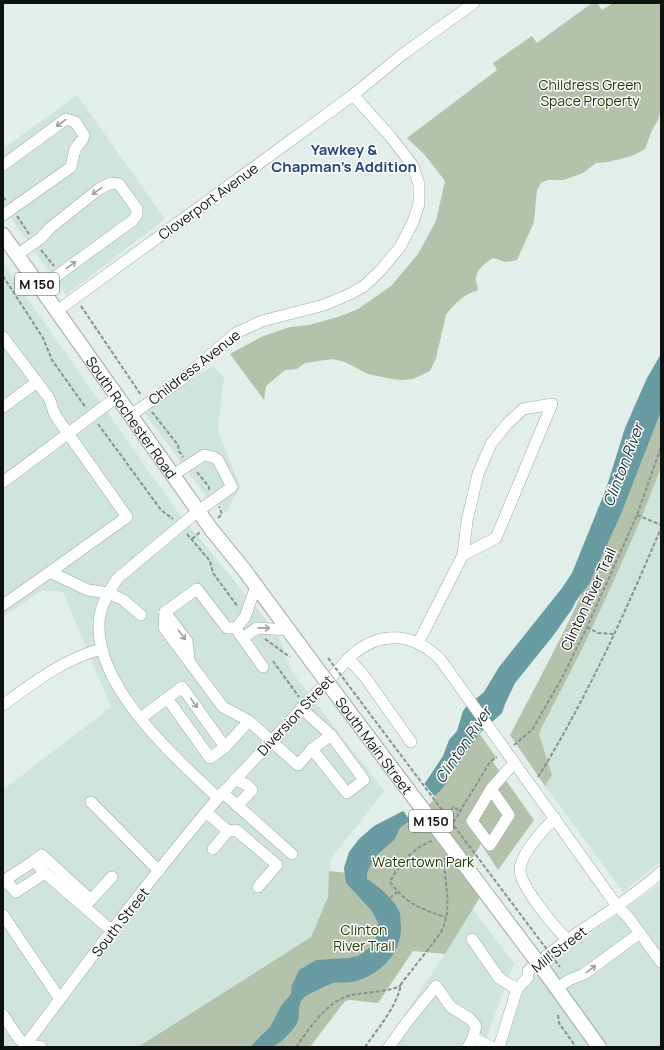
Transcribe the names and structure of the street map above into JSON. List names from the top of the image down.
{
  "streets": {
    "main road": ["M 150", "South Rochester Road", "South Main Street"],
    "street": [
      "Cloverport Avenue",
      "Childress Avenue",
      "Diversion Street",
      "South Street",
      "Mill Street"
    ],
    "path": ["Clinton River Trail"]
  },
  "crossings": [
    ["Cloverport Avenue", "Childress Avenue"],
    ["Cloverport Avenue", "South Rochester Road"],
    ["Childress Avenue", "South Rochester Road"],
    ["South Rochester Road", "South Main Street"],
    ["Diversion Street", "South Street"],
    ["Diversion Street", "Mill Street"]
  ],
  "districts": ["Yawkey & Chapman's Addition"],
  "water": ["Clinton River"],
  "parks": ["Childress Green Space Property", "Watertown Park", "Clinton River Trail"]
}
